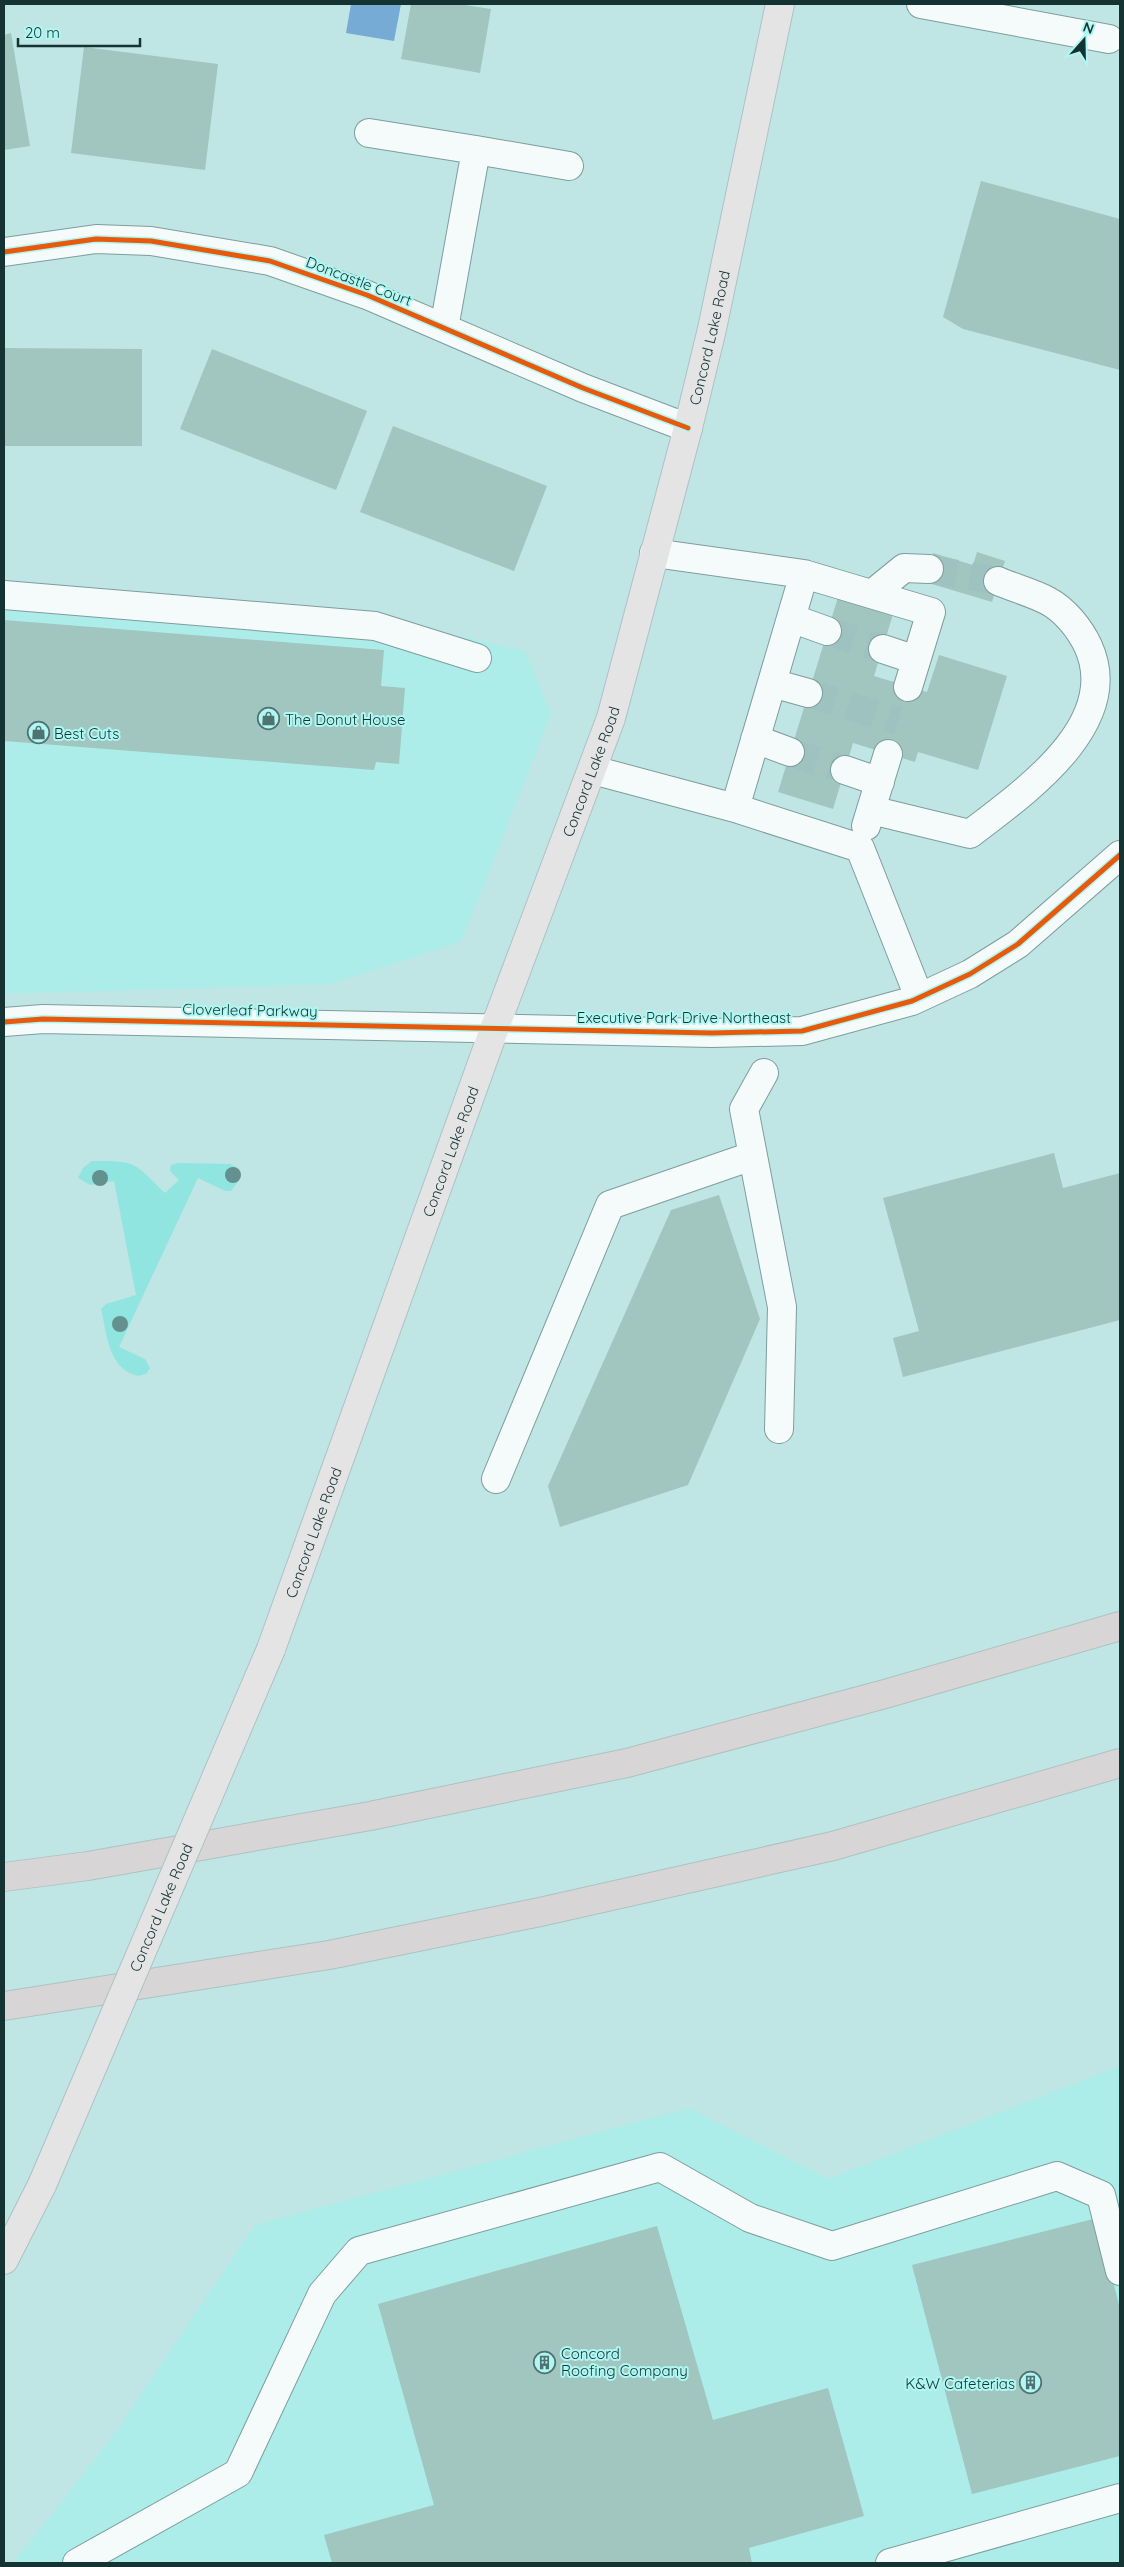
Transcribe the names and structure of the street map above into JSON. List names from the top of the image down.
{
  "streets": {
    "main road": ["Concord Lake Road"],
    "street": ["Doncastle Court", "Cloverleaf Parkway", "Executive Park Drive Northeast"]
  },
  "crossings": [
    ["Doncastle Court", "Concord Lake Road"],
    ["Concord Lake Road", "Cloverleaf Parkway"],
    ["Concord Lake Road", "Executive Park Drive Northeast"],
    ["Cloverleaf Parkway", "Executive Park Drive Northeast"]
  ],
  "places": {
    "shop": ["The Donut House", "Best Cuts"],
    "building": ["Concord Roofing Company", "K&W Cafeterias"]
  },
  "scale_bar": "20 m",
  "north": "top"
}
